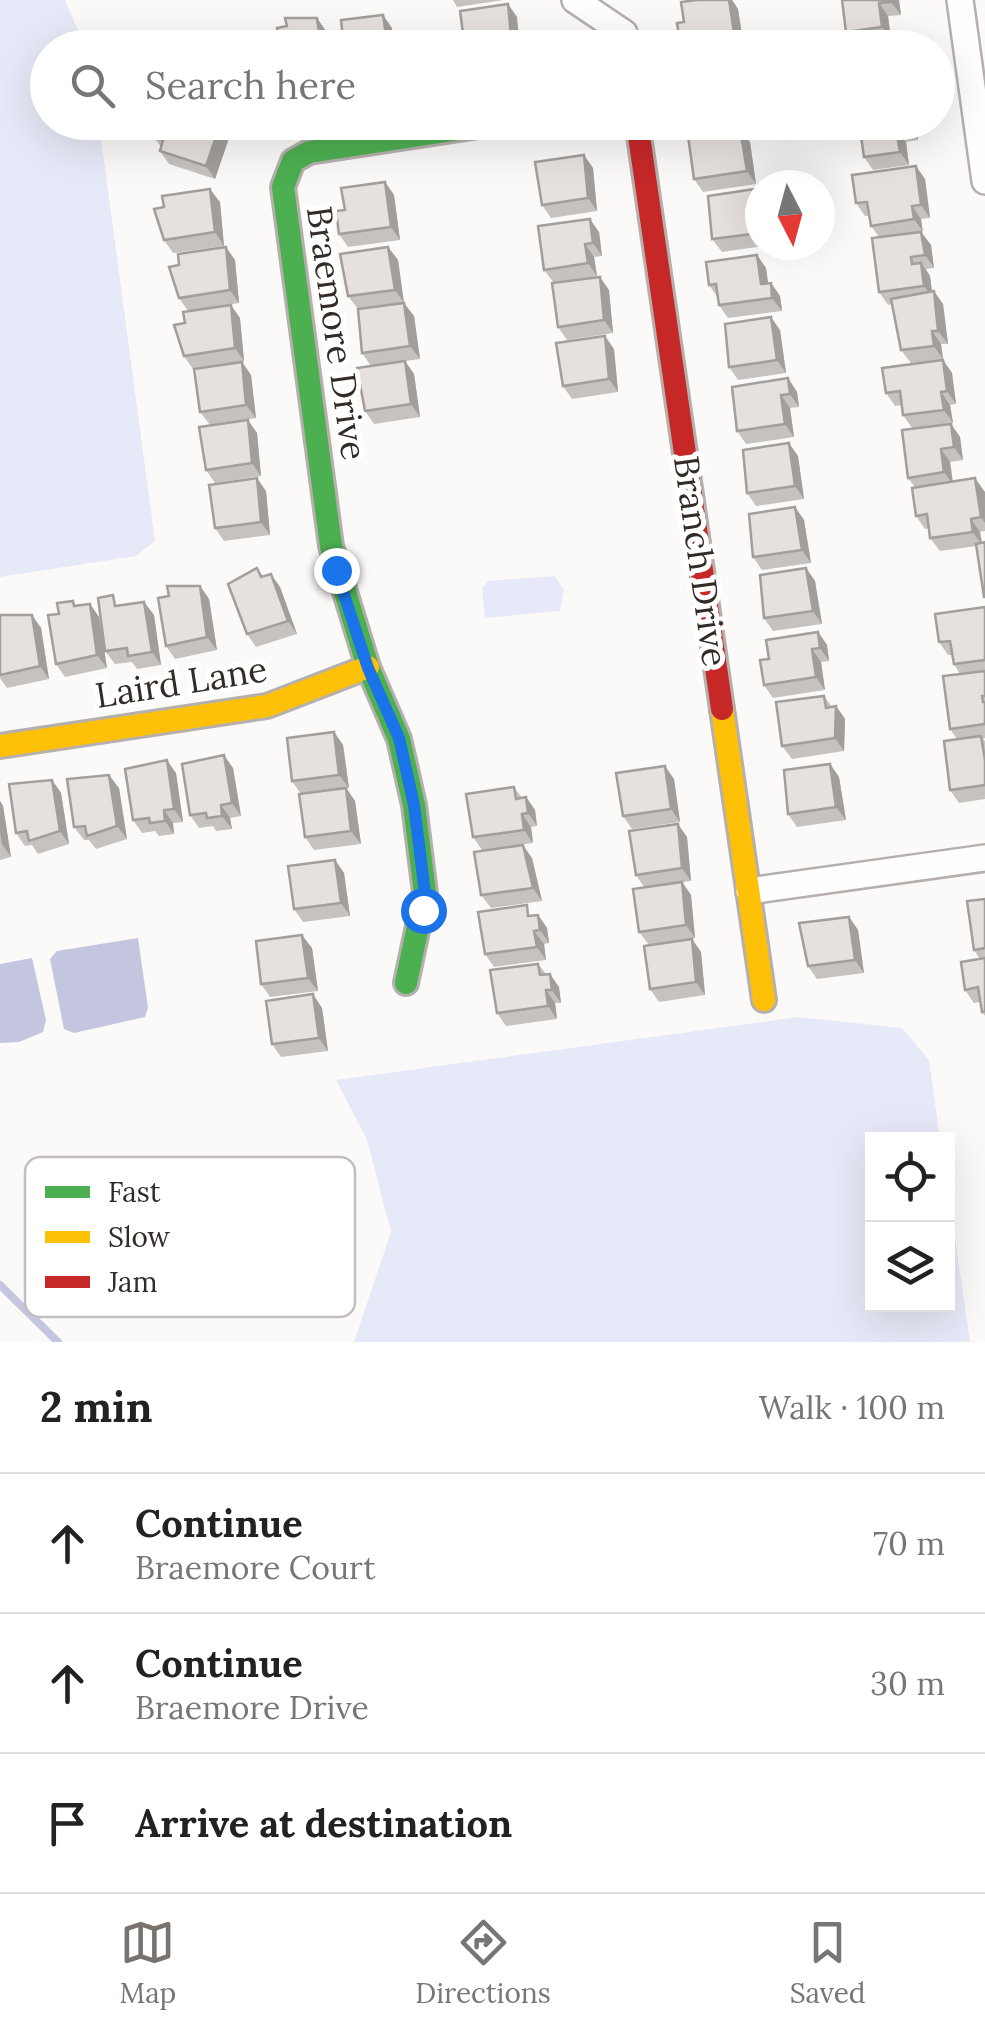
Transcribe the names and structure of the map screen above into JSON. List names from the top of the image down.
{
  "streets": {
    "street": ["Braemore Drive", "Branch Drive", "Laird Lane"]
  },
  "crossings": [
    ["Braemore Drive", "Laird Lane"]
  ],
  "legend": ["Fast", "Slow", "Jam"],
  "north": "bottom",
  "page": {
    "search": "Search here",
    "heading": ["2 min", "Walk · 100 m"],
    "list": [
      ["Continue", "Braemore Court", "70 m"],
      ["Continue", "Braemore Drive", "30 m"],
      "Arrive at destination"
    ],
    "nav": ["Map", "Directions", "Saved"]
  }
}
